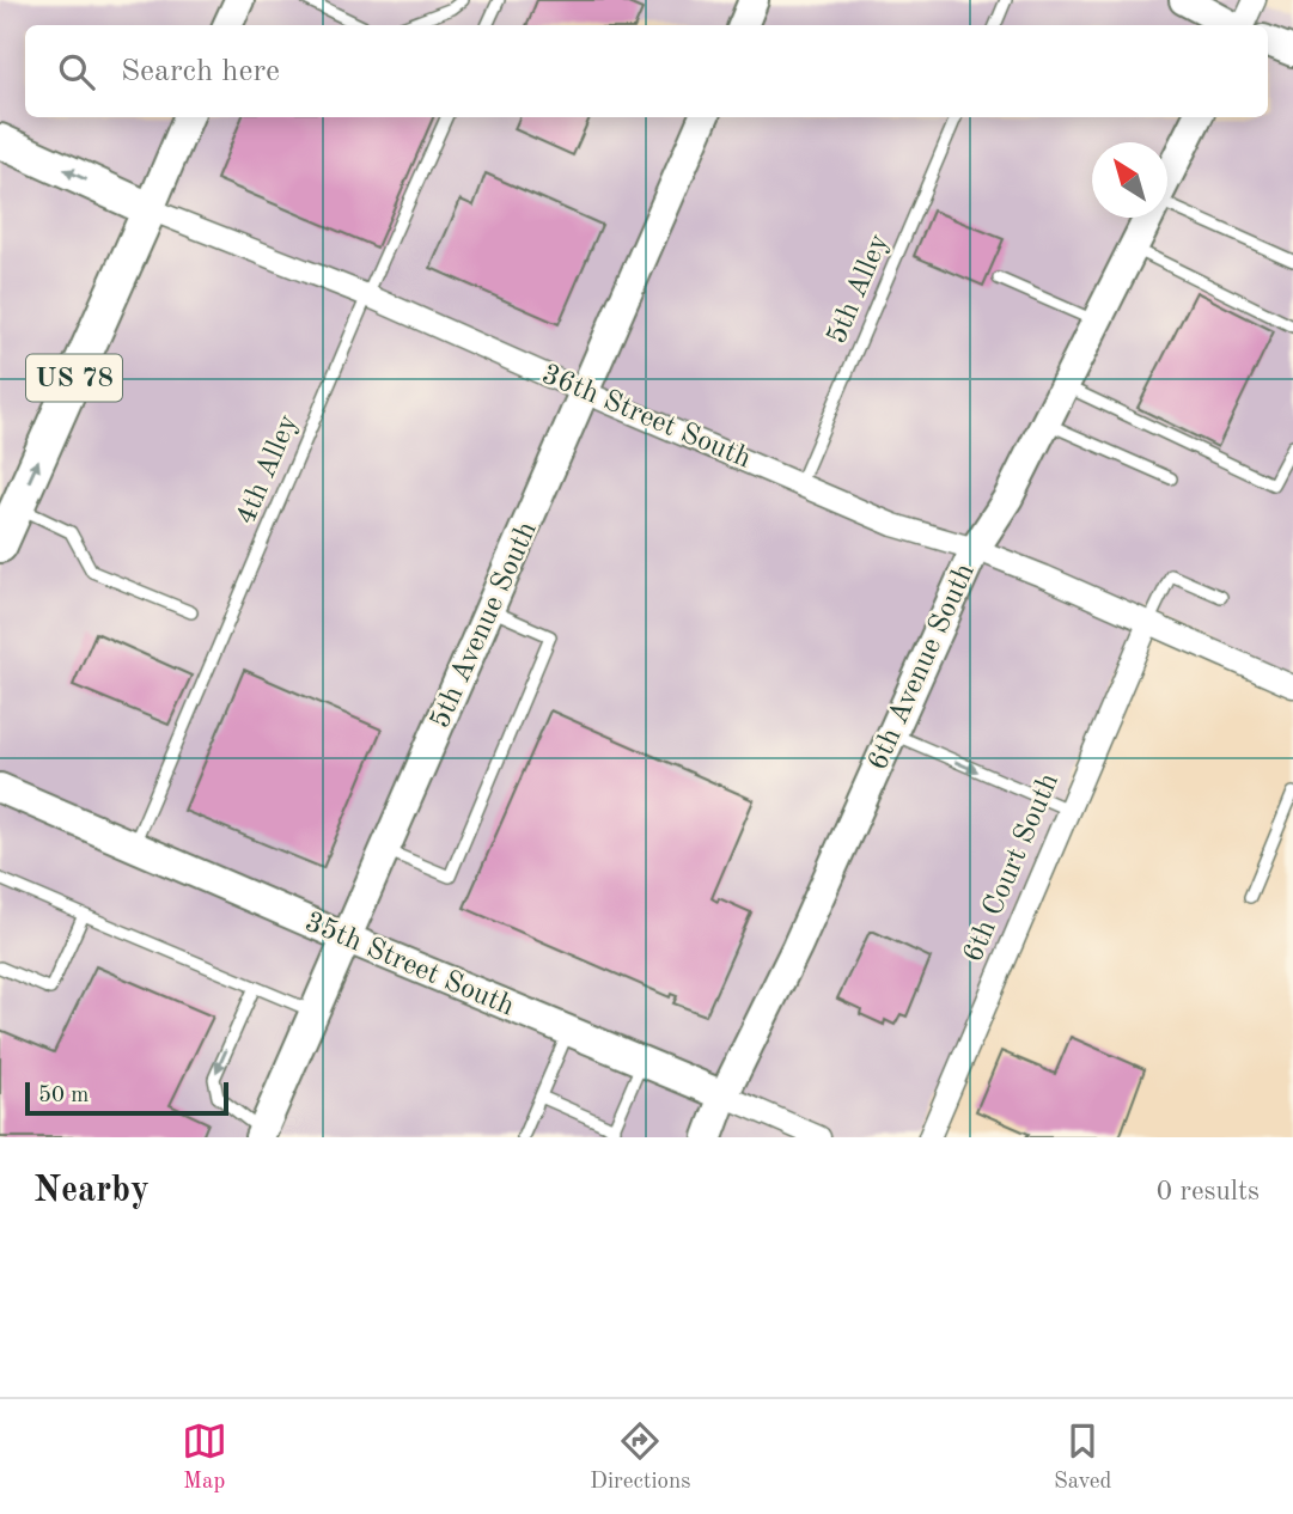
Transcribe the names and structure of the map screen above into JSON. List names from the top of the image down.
{
  "streets": {
    "main road": ["US 78", "36th Street South"],
    "street": [
      "5th Avenue South",
      "6th Avenue South",
      "6th Court South",
      "35th Street South"
    ],
    "lane": ["5th Alley", "4th Alley"]
  },
  "crossings": [
    ["5th Alley", "36th Street South"],
    ["US 78", "36th Street South"],
    ["36th Street South", "4th Alley"],
    ["36th Street South", "5th Avenue South"],
    ["36th Street South", "6th Avenue South"],
    ["36th Street South", "6th Court South"],
    ["4th Alley", "35th Street South"],
    ["5th Avenue South", "35th Street South"],
    ["6th Avenue South", "35th Street South"]
  ],
  "scale_bar": "50 m",
  "north": "top left",
  "page": {
    "search": "Search here",
    "scale": "50 m",
    "heading": ["Nearby", "0 results"],
    "nav": ["Map", "Directions", "Saved"]
  }
}
